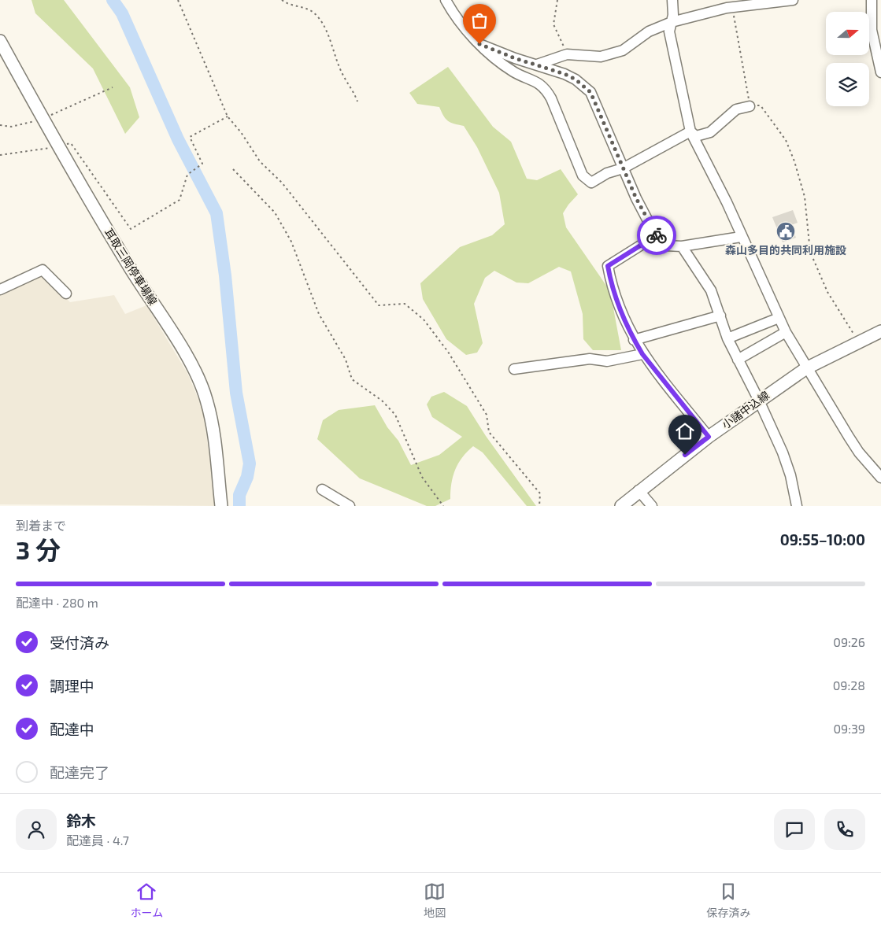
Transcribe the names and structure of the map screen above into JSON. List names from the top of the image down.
{
  "streets": {
    "main road": ["耳取三岡停車場線", "小諸中込線"]
  },
  "places": {
    "public building": ["森山多目的共同利用施設"]
  },
  "north": "right",
  "page": {
    "heading": ["3 分", "到着まで", "09:55–10:00"],
    "panel": ["鈴木", "配達員 · 4.7"],
    "bar": "配達中 · 280 m",
    "list": [
      ["受付済み", "09:26"],
      ["調理中", "09:28"],
      ["配達中", "09:39"],
      "配達完了"
    ],
    "tabs": ["ホーム", "地図", "保存済み"]
  }
}
